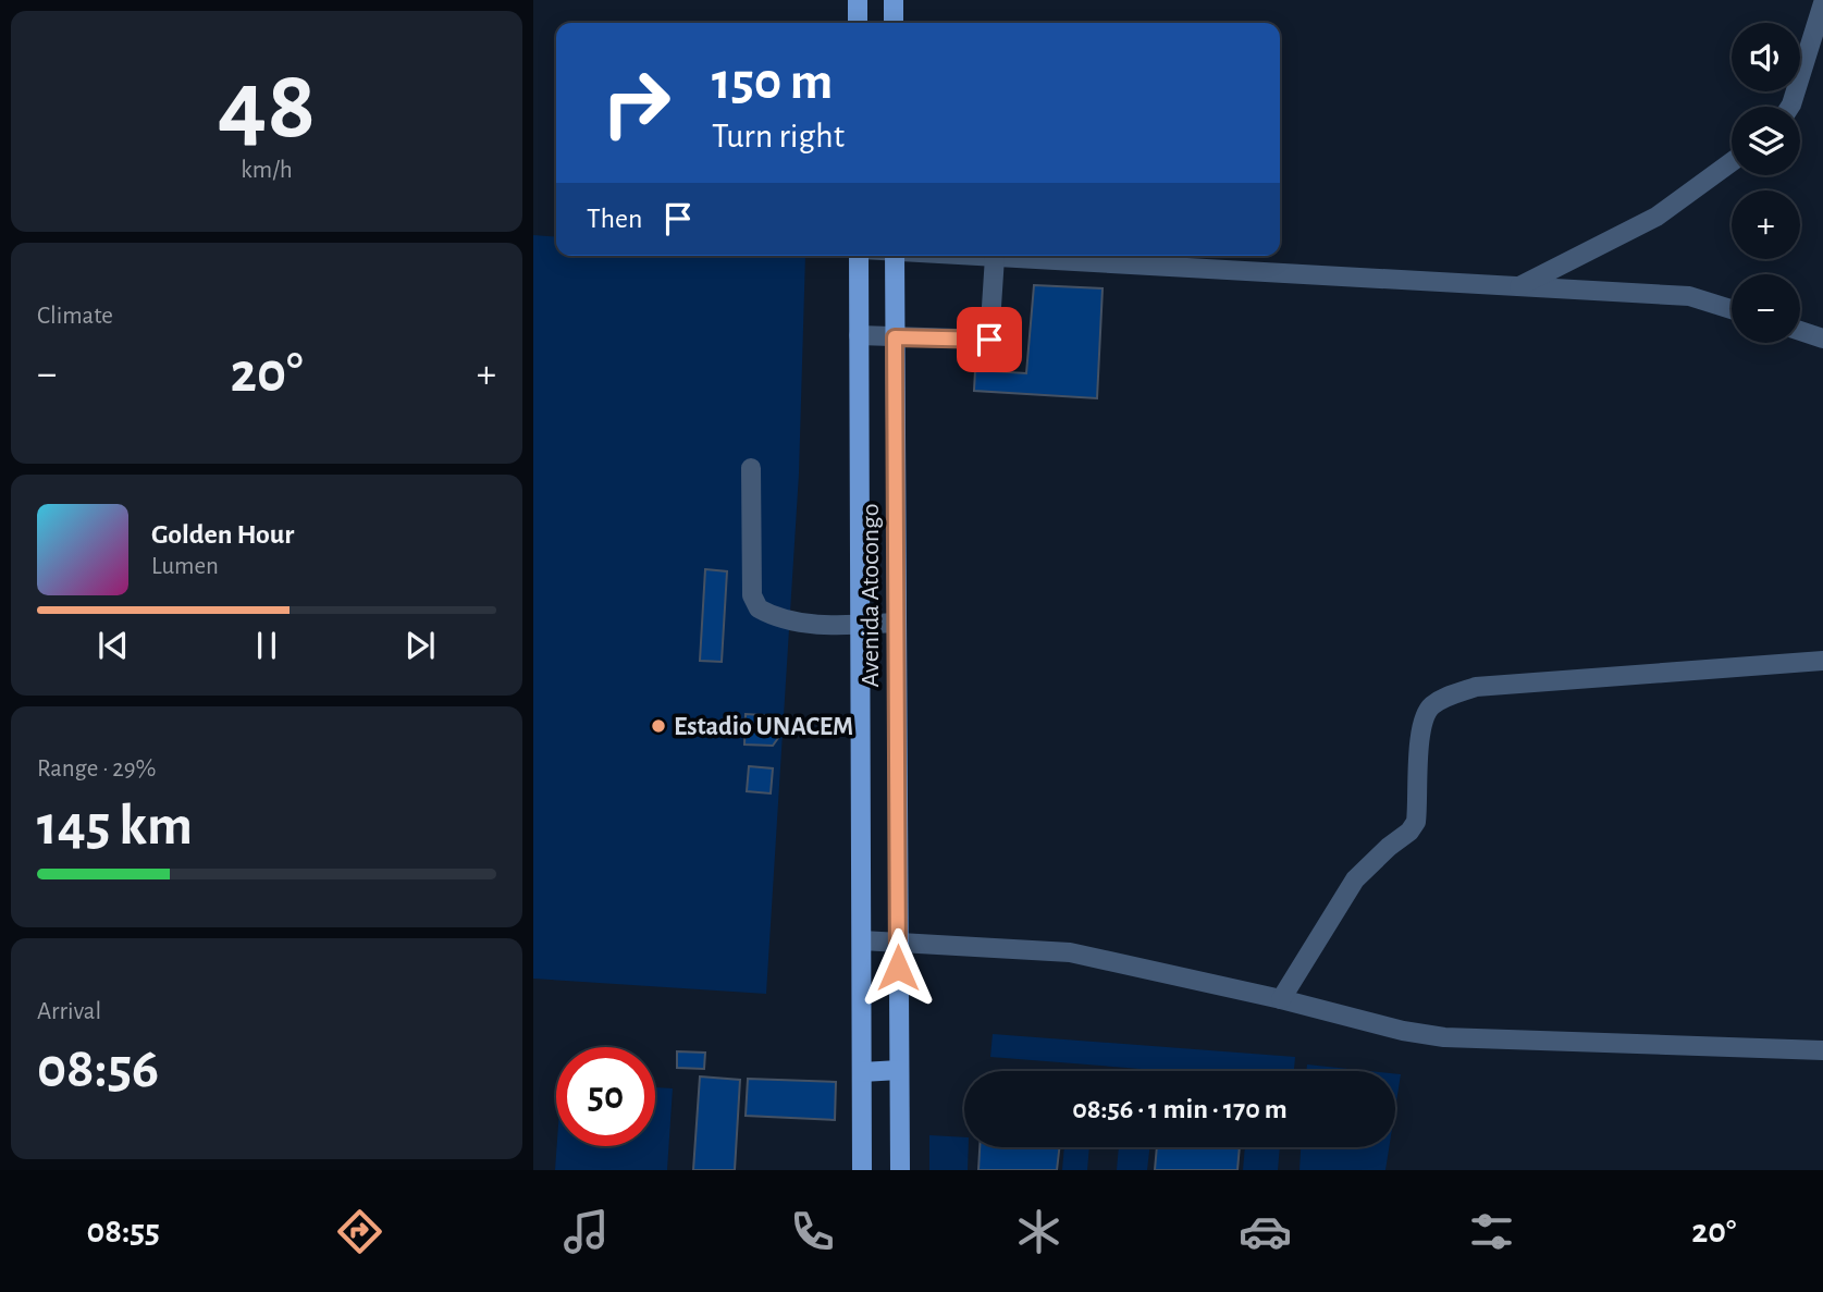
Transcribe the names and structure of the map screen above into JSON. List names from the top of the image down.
{
  "streets": {
    "main road": ["Avenida Atocongo"]
  },
  "places": ["Estadio UNACEM"],
  "page": {
    "tile": [
      ["48", "km/h"],
      "Climate",
      ["Range · 29%", "145 km"],
      ["Arrival", "08:56"]
    ],
    "map_buttons": ["+", "−"],
    "turn": ["150 m", "Turn right"],
    "then": "Then",
    "heat": ["−", "20°", "+"],
    "song": ["Golden Hour", "Lumen"],
    "limit": "50",
    "trip": "08:56 · 1 min · 170 m",
    "tabs": ["08:55", "20°"]
  }
}
